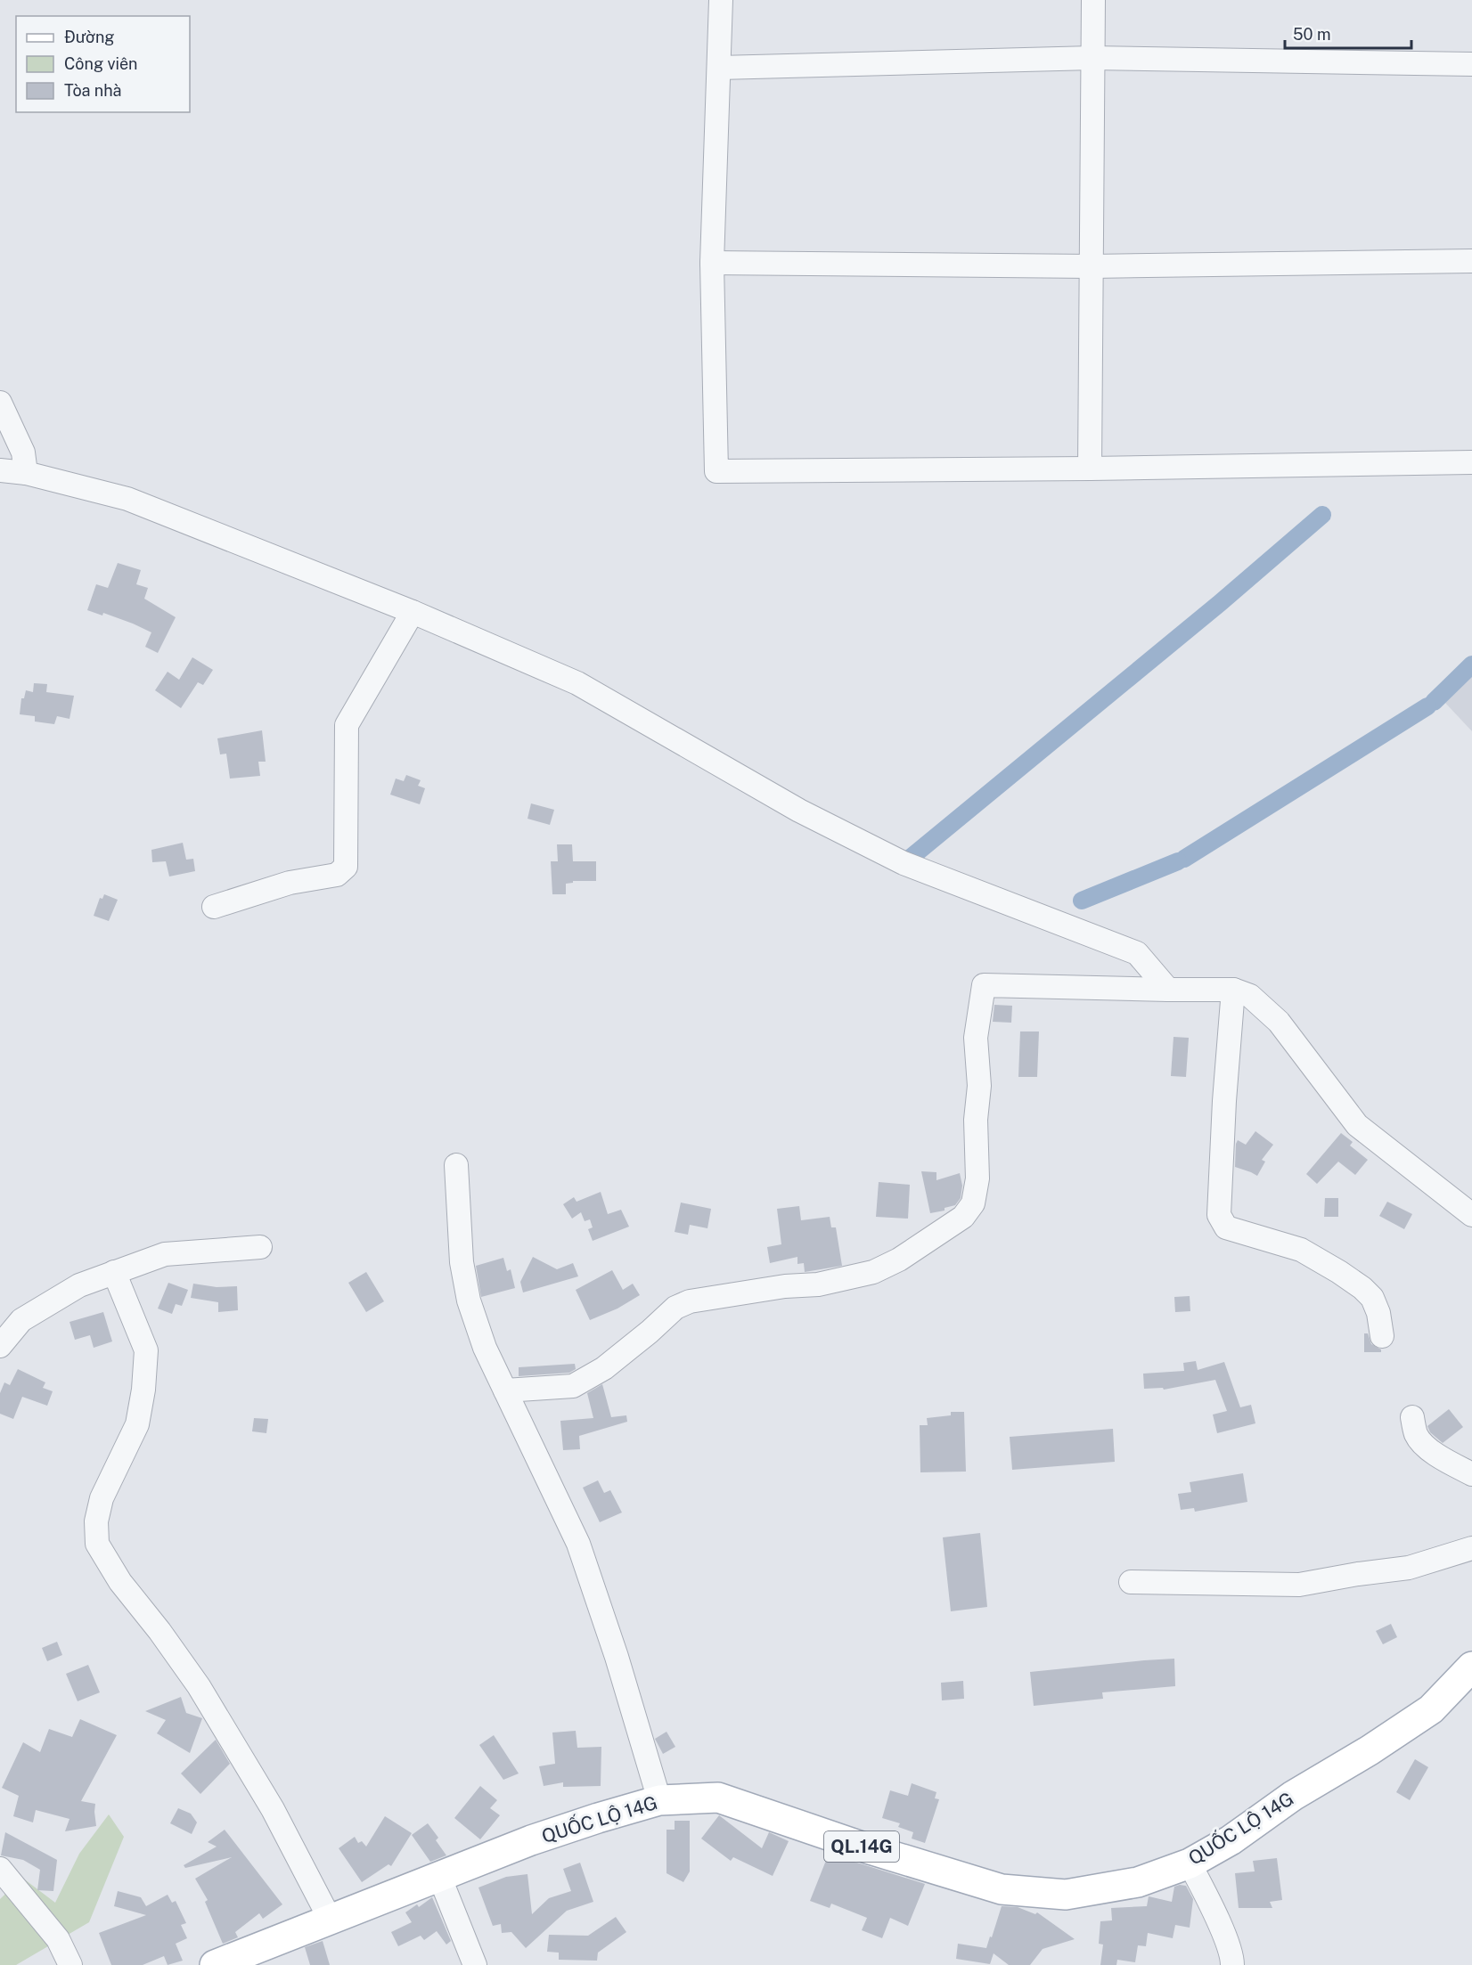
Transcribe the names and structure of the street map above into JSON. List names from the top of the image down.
{
  "streets": {
    "main road": ["QUỐC LỘ 14G", "QL.14G"]
  },
  "legend": ["Đường", "Công viên", "Tòa nhà"],
  "scale_bar": "50 m"
}
